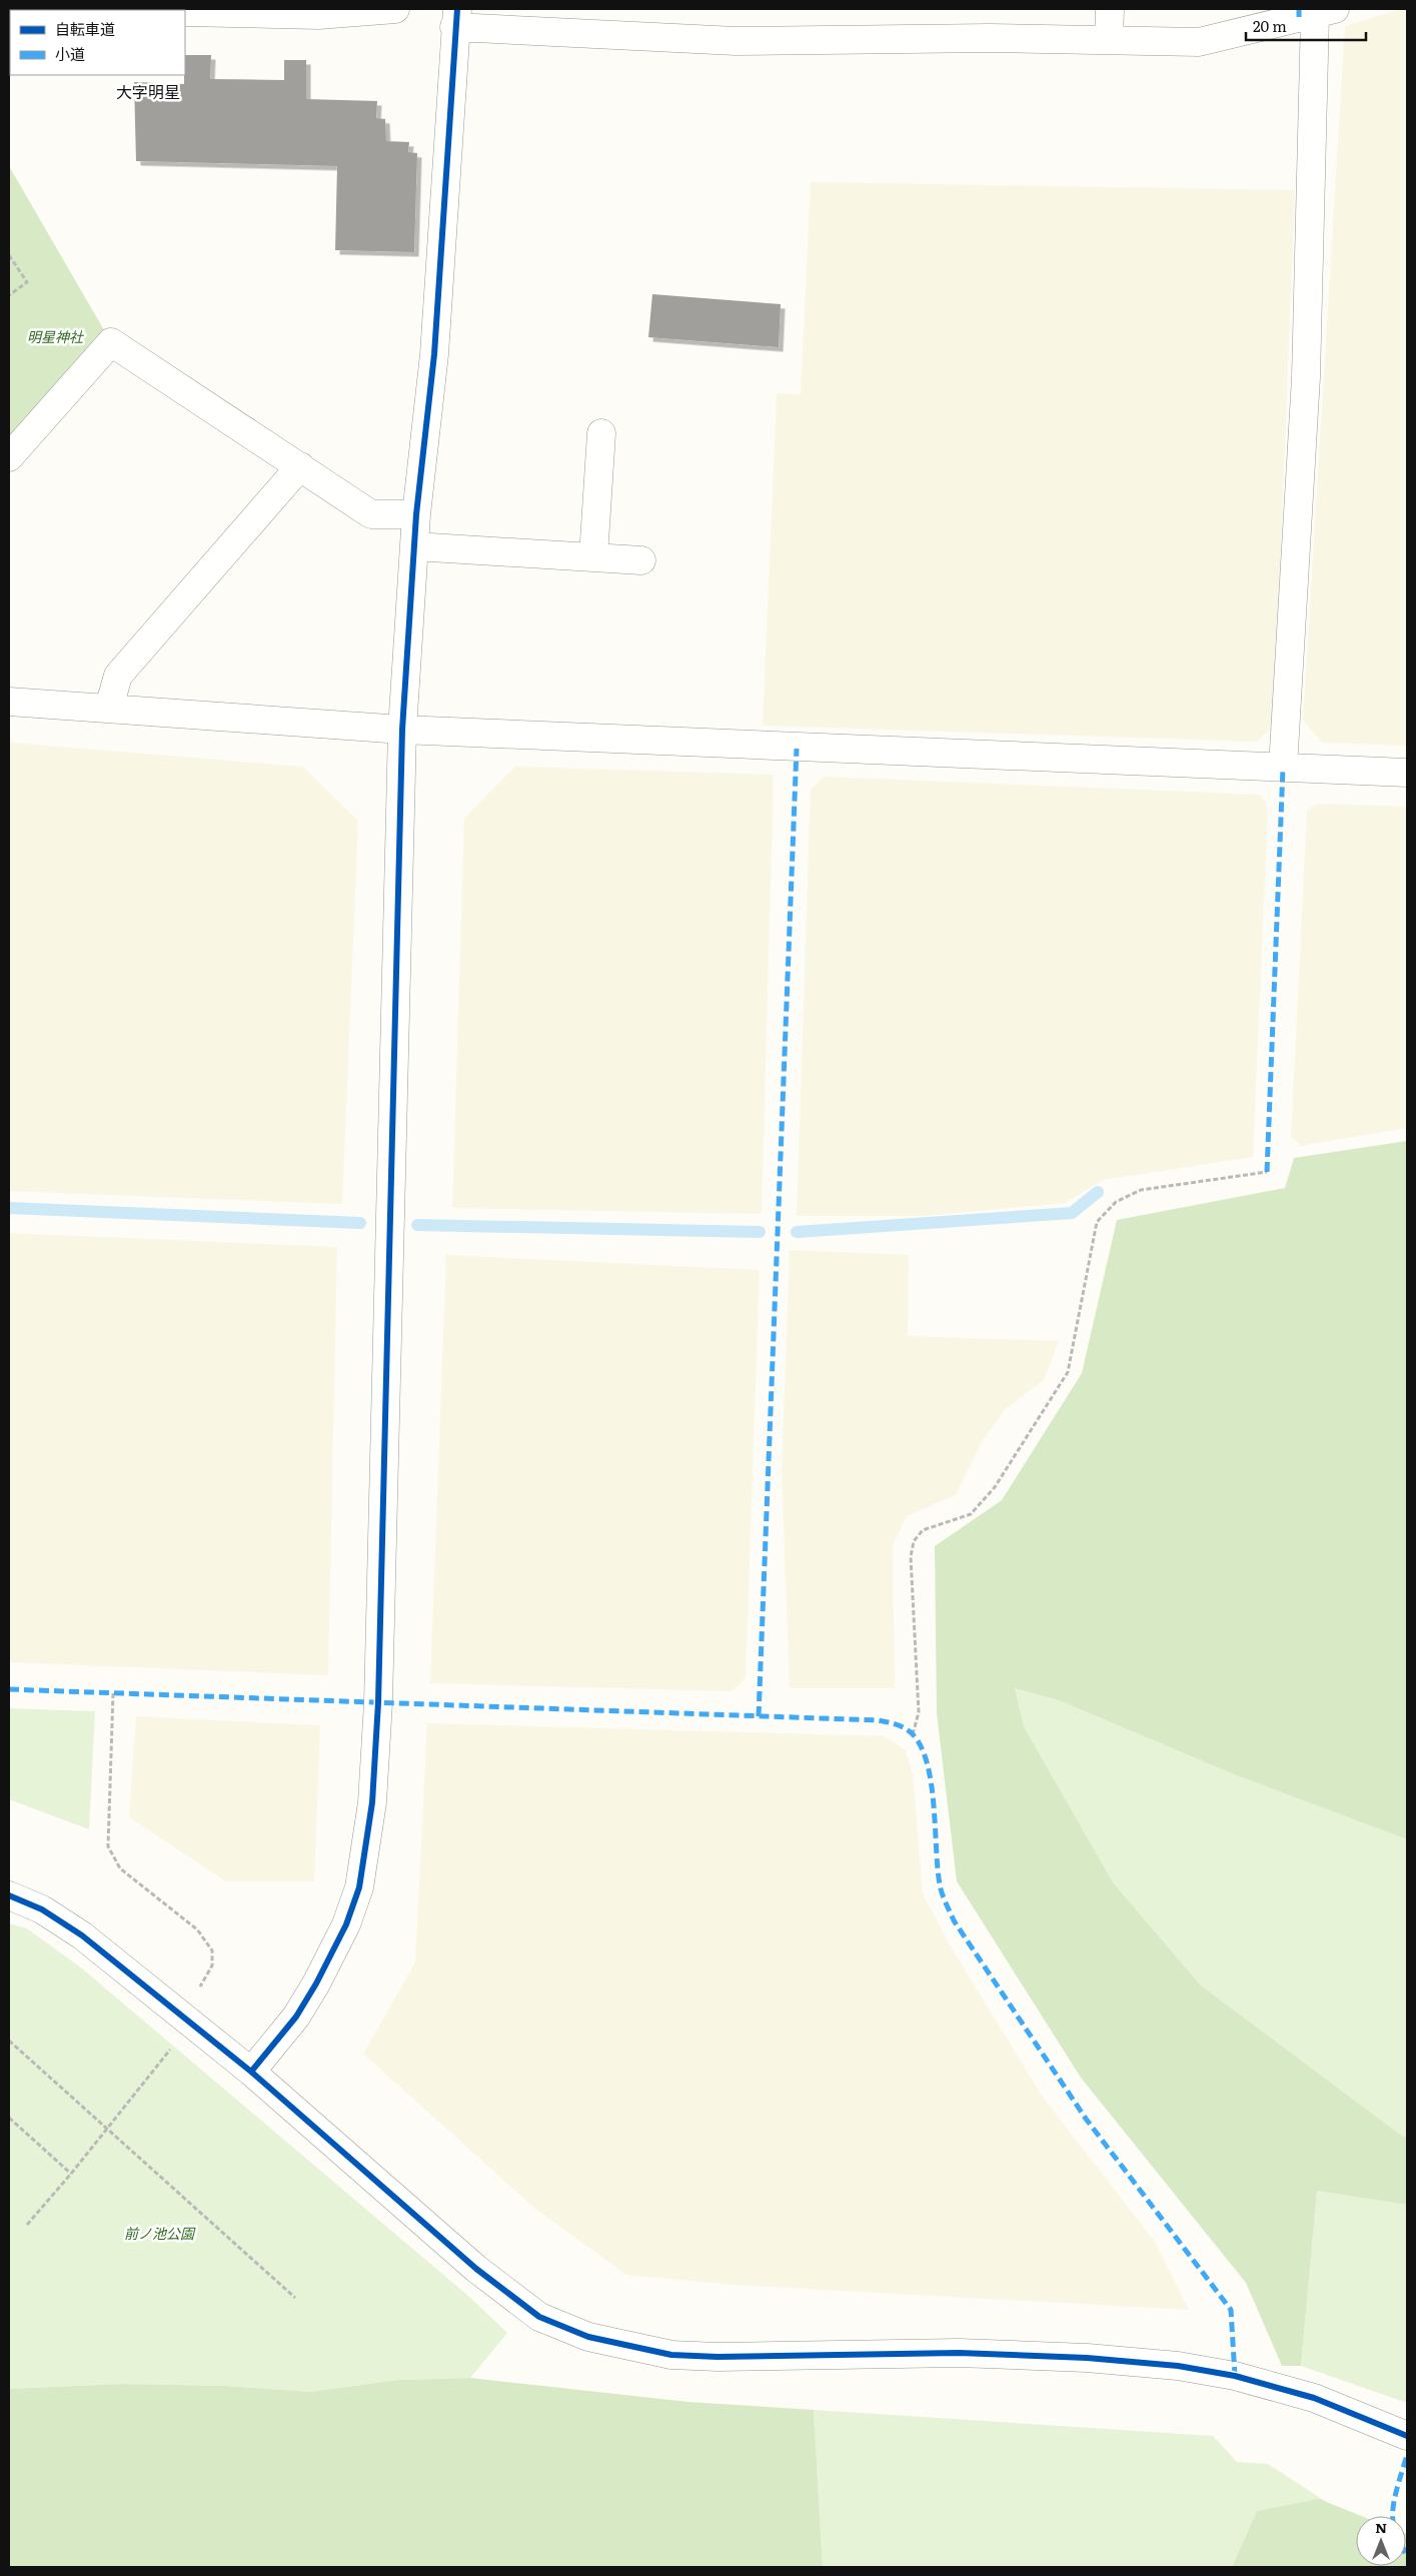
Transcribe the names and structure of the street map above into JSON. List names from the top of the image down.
{
  "districts": ["大字明星"],
  "parks": ["明星神社", "前ノ池公園"],
  "legend": ["自転車道", "小道"],
  "scale_bar": "20 m",
  "north": "top"
}
